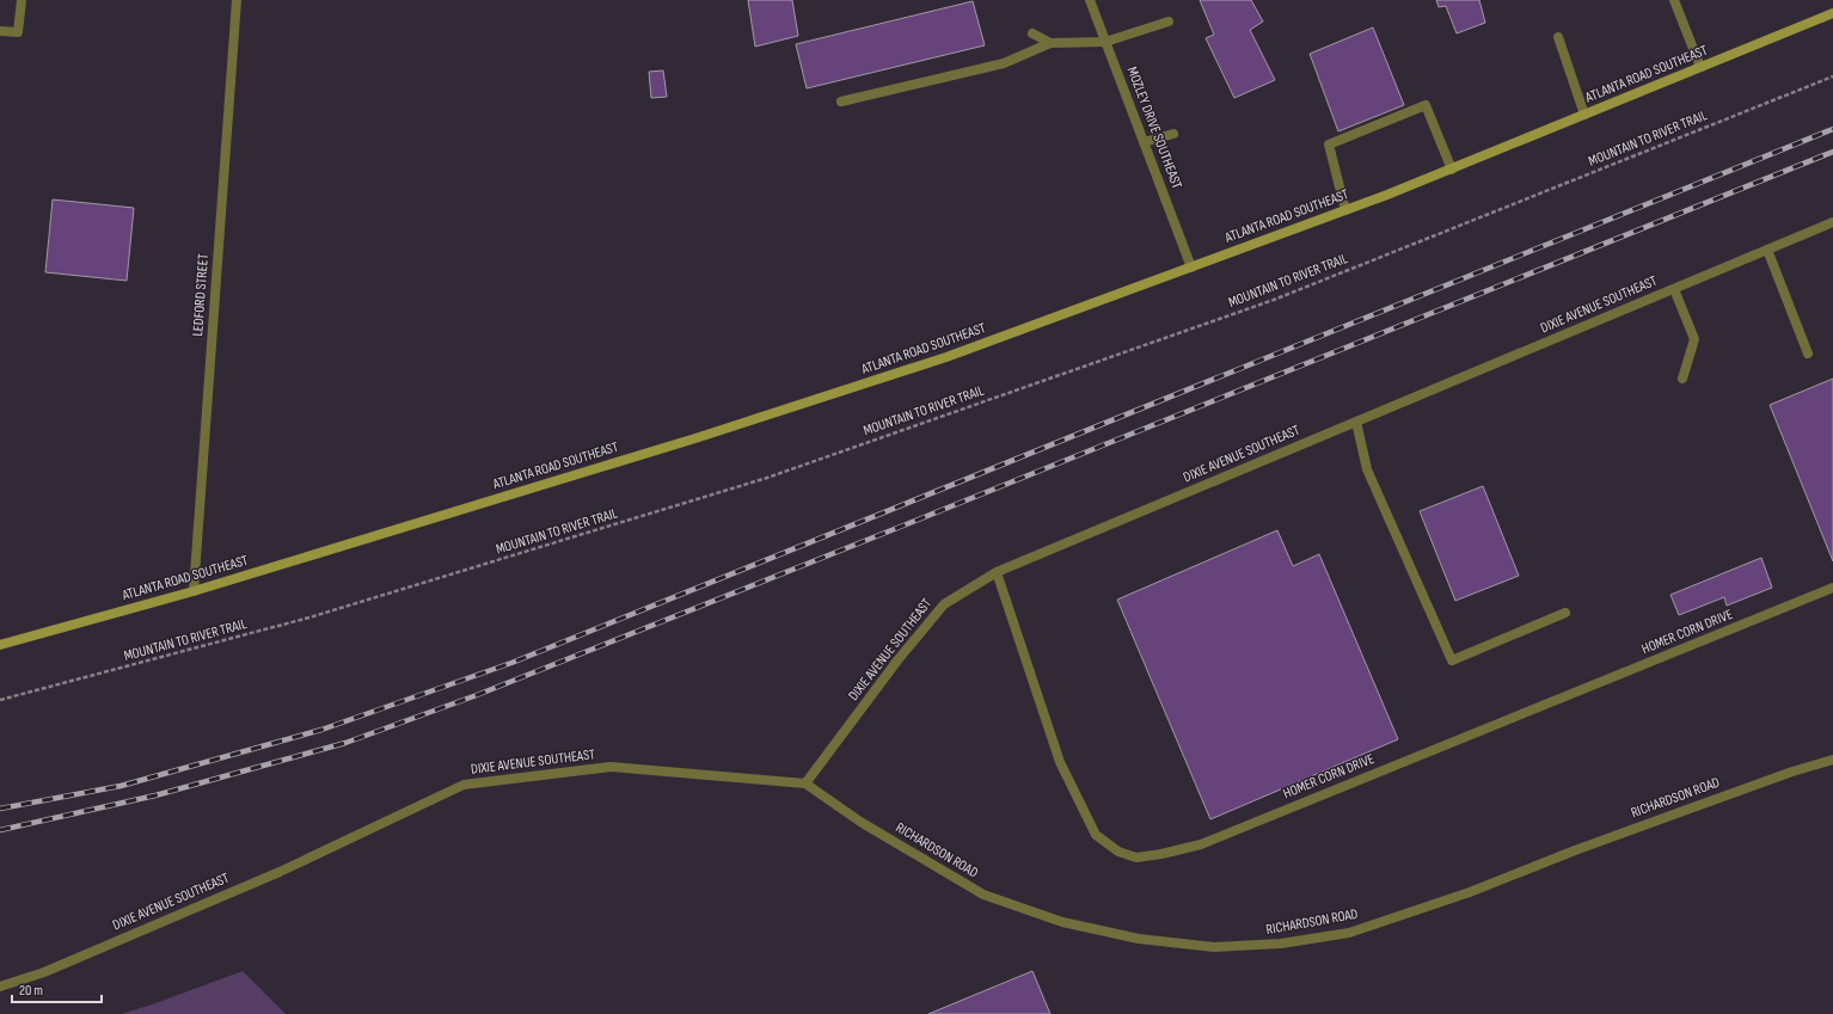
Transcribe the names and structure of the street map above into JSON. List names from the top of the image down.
{
  "streets": {
    "main road": ["ATLANTA ROAD SOUTHEAST"],
    "street": [
      "MOZLEY DRIVE SOUTHEAST",
      "LEDFORD STREET",
      "DIXIE AVENUE SOUTHEAST",
      "HOMER CORN DRIVE",
      "RICHARDSON ROAD"
    ],
    "path": ["MOUNTAIN TO RIVER TRAIL"]
  },
  "crossings": [
    ["ATLANTA ROAD SOUTHEAST", "MOZLEY DRIVE SOUTHEAST"],
    ["ATLANTA ROAD SOUTHEAST", "LEDFORD STREET"],
    ["DIXIE AVENUE SOUTHEAST", "HOMER CORN DRIVE"],
    ["DIXIE AVENUE SOUTHEAST", "RICHARDSON ROAD"]
  ],
  "scale_bar": "20 m"
}
